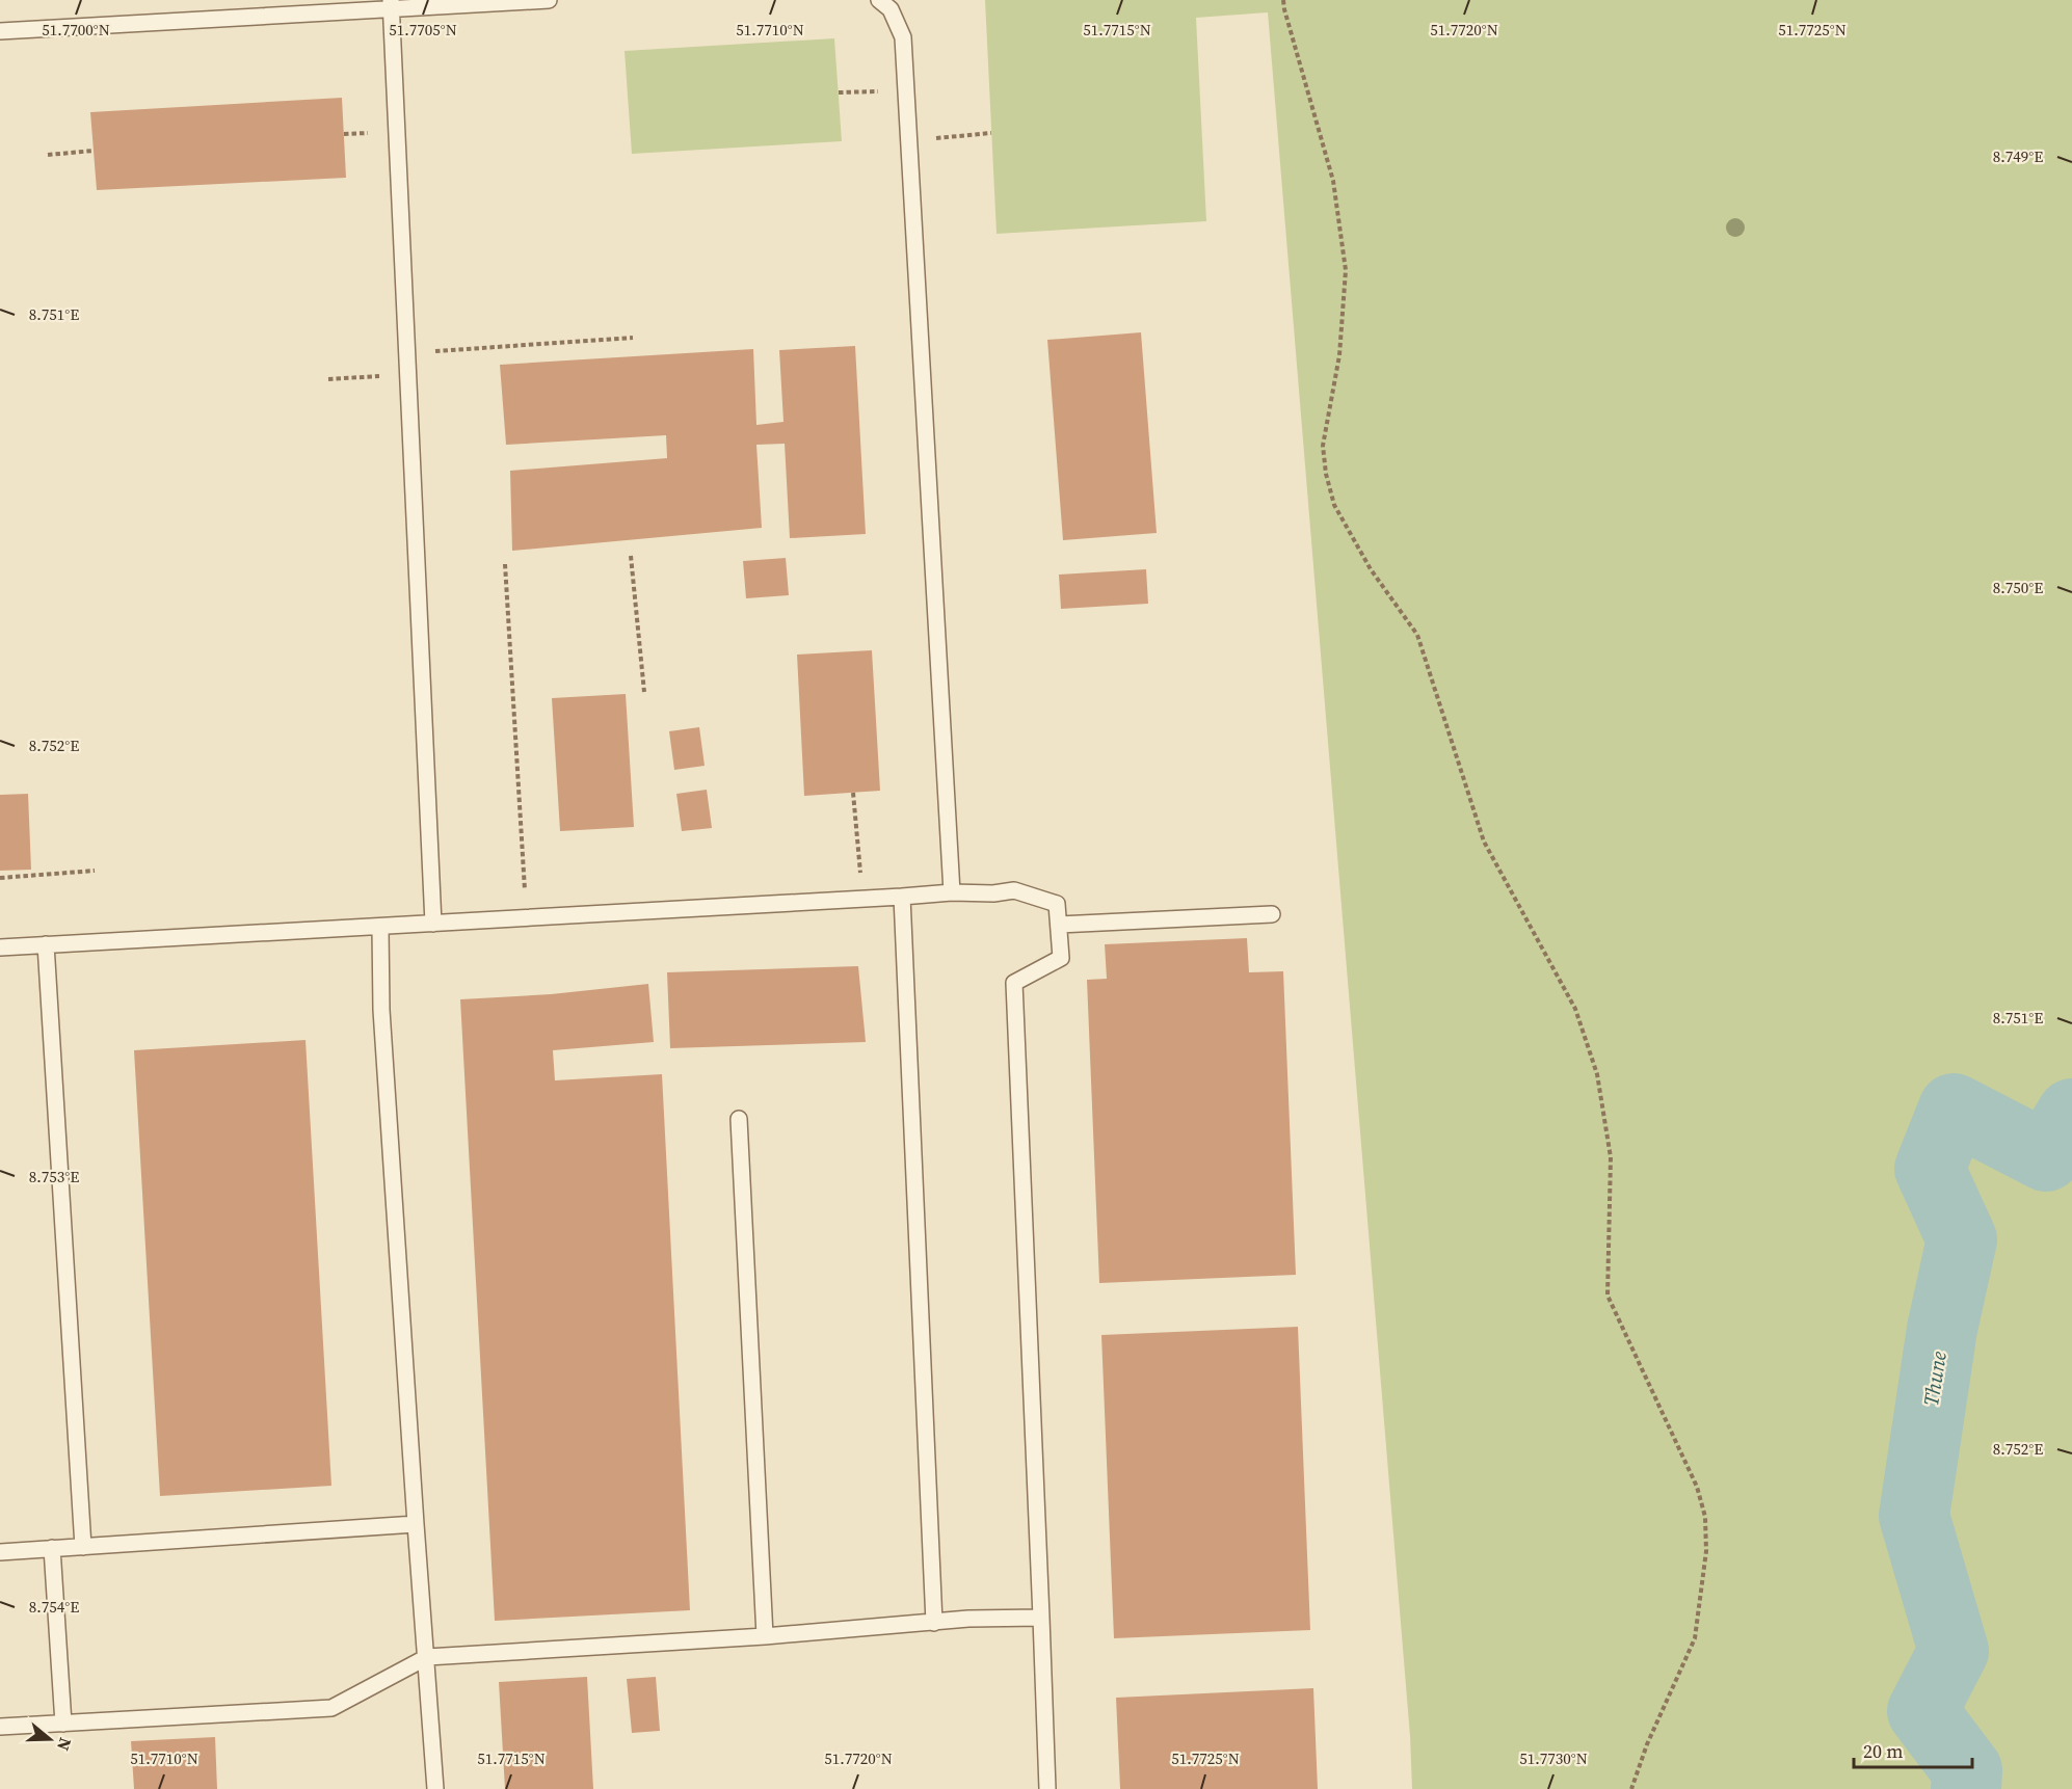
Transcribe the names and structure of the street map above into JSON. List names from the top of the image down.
{
  "water": ["Thune"],
  "scale_bar": "20 m",
  "north": "right",
  "coordinates": [
    "51.7710°N",
    "51.7700°N",
    "51.7705°N",
    "51.7715°N",
    "51.7720°N",
    "51.7725°N",
    "8.749°E",
    "8.751°E",
    "8.750°E",
    "8.752°E",
    "8.753°E",
    "8.754°E",
    "51.7730°N"
  ]
}
